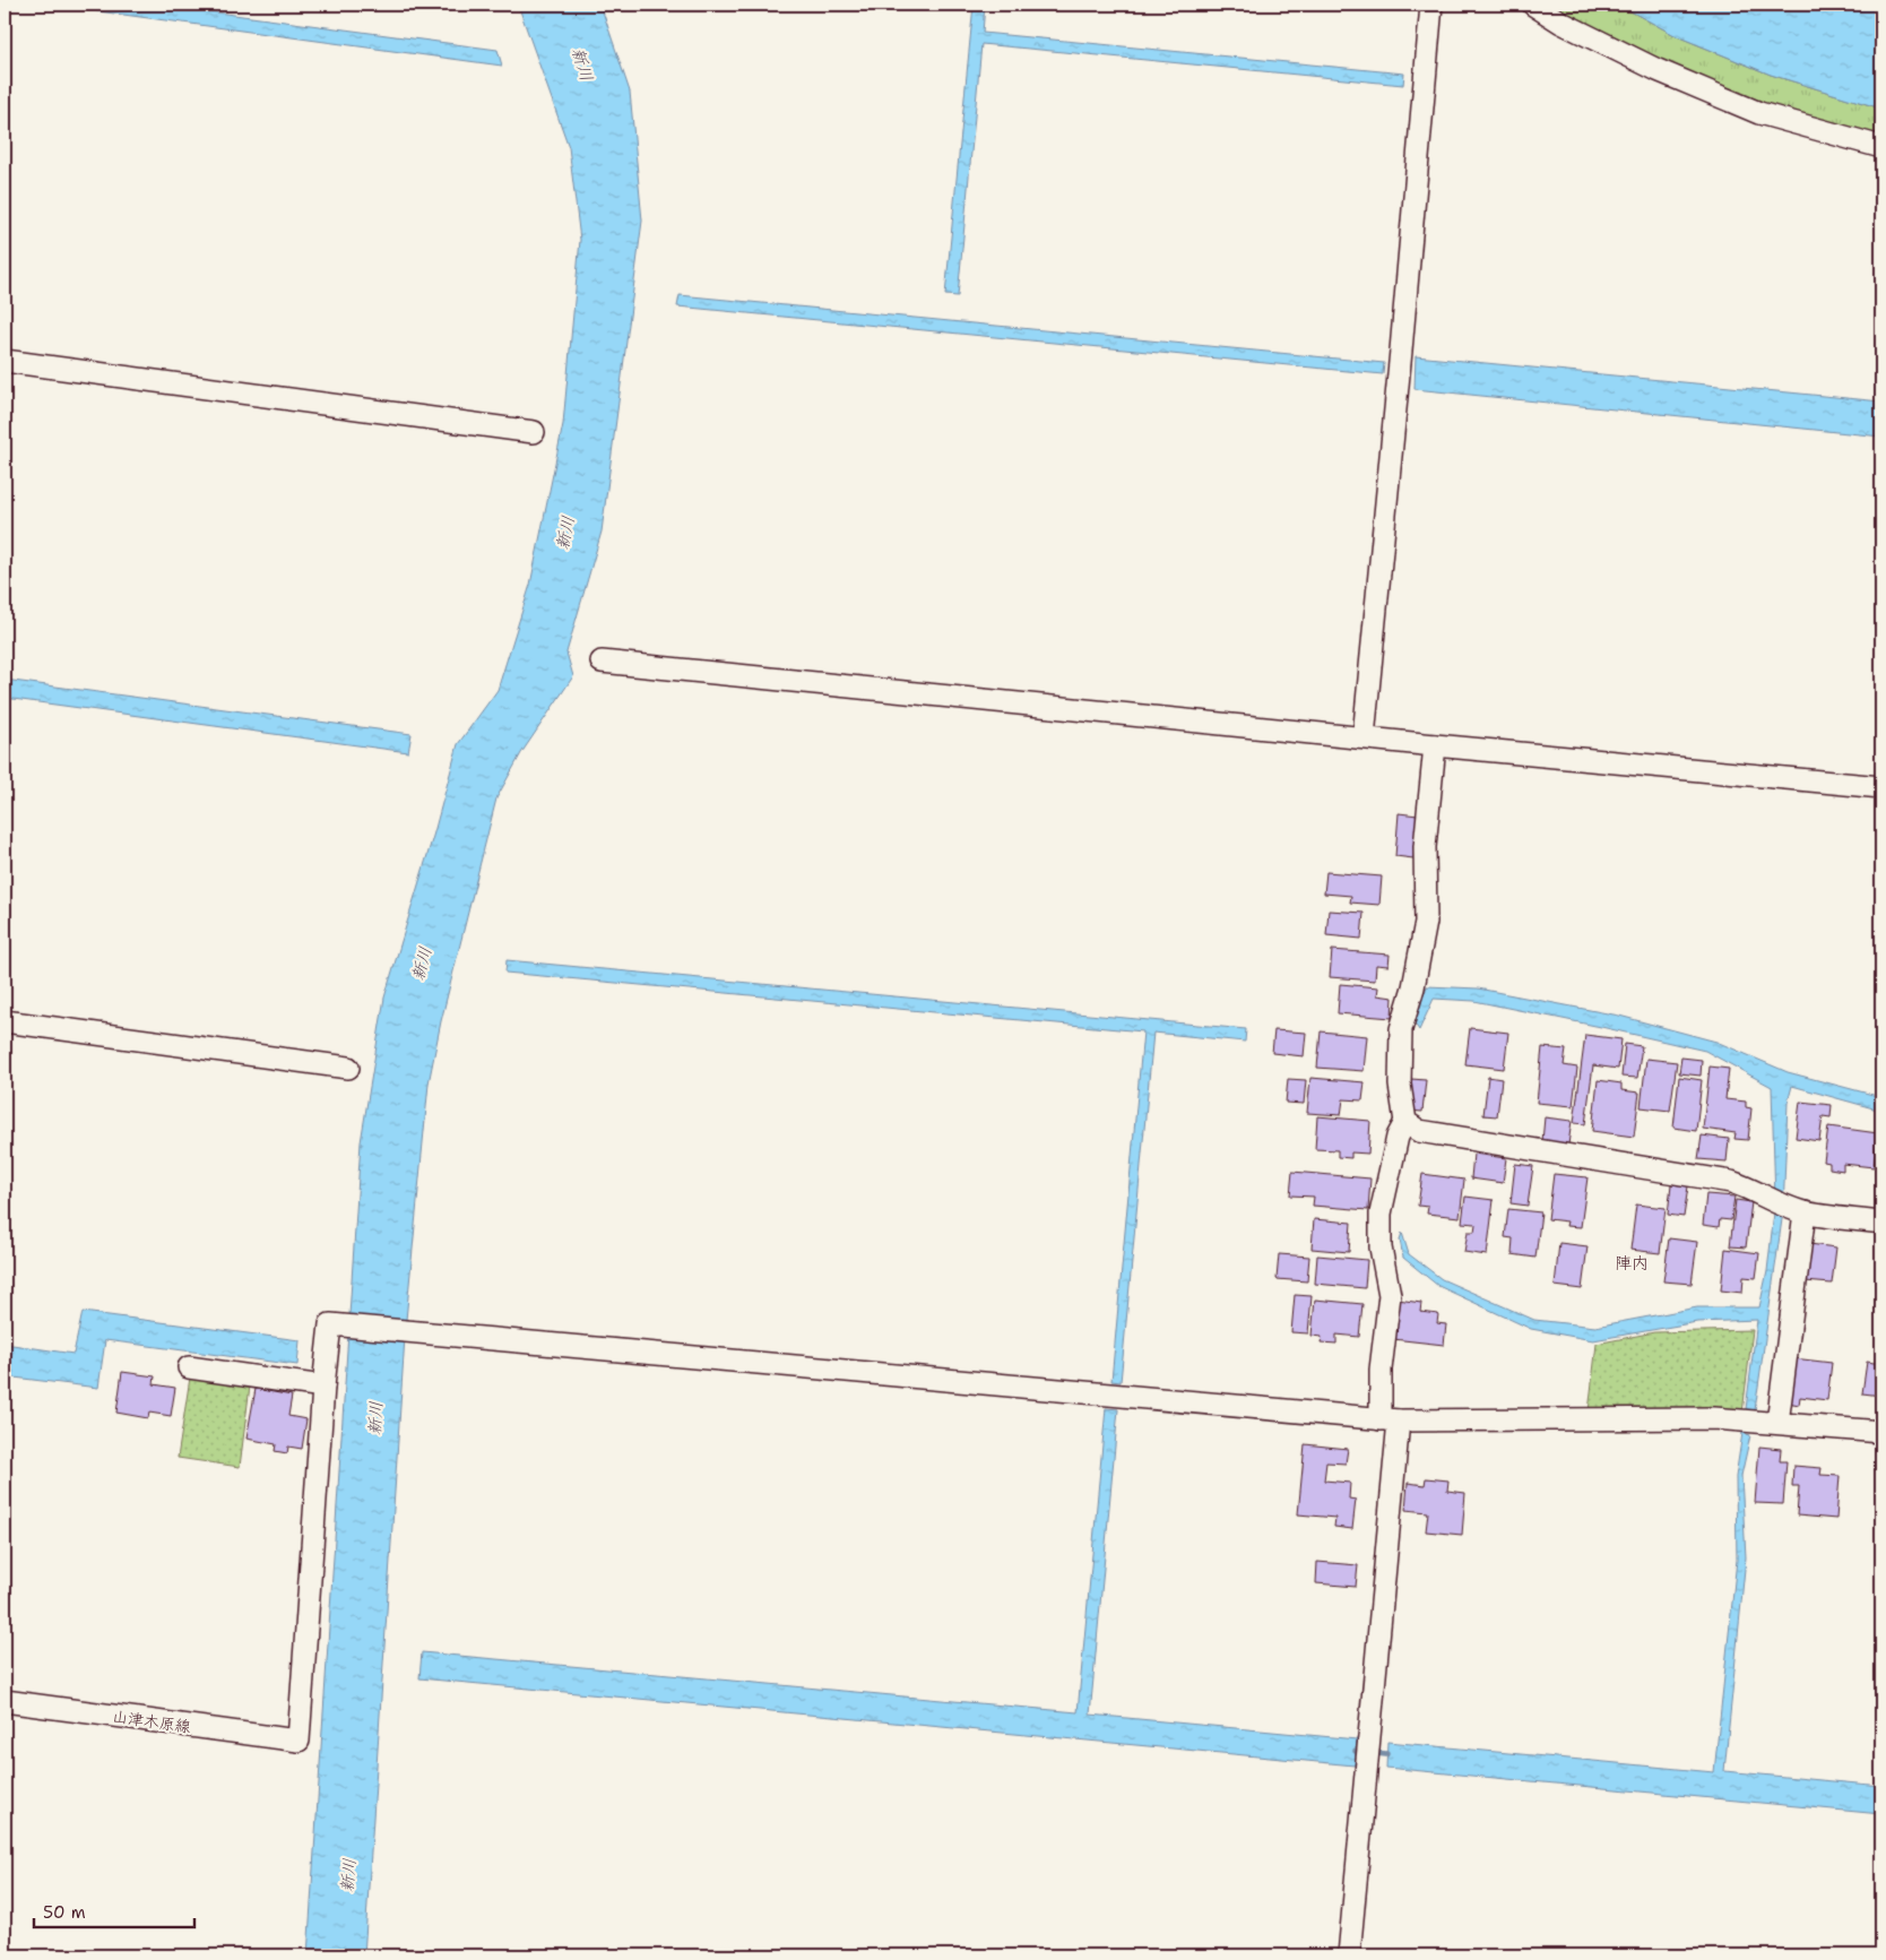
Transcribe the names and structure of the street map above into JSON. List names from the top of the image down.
{
  "streets": {
    "street": ["山津木原線"]
  },
  "districts": ["陣内"],
  "water": ["新川"],
  "scale_bar": "50 m"
}
